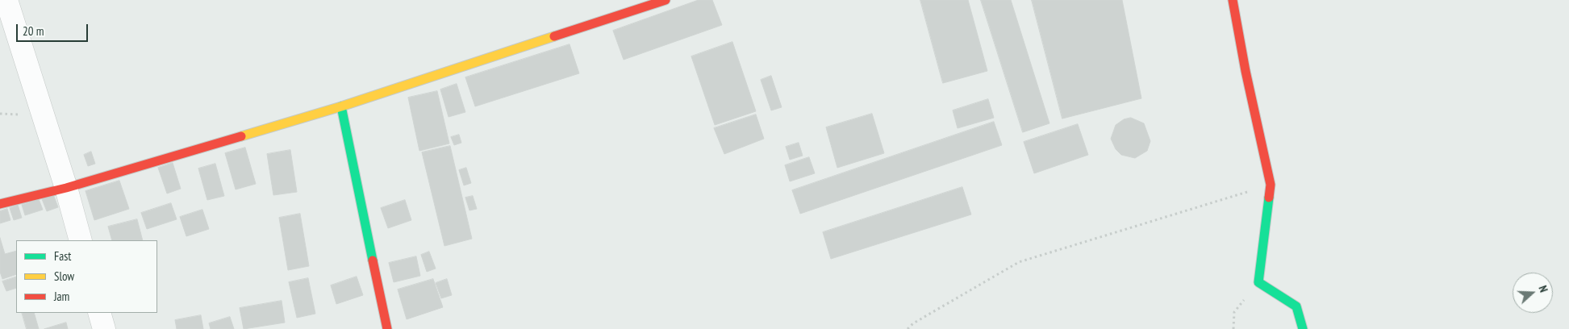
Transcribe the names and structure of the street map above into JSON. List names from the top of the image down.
{
  "legend": ["Fast", "Slow", "Jam"],
  "scale_bar": "20 m",
  "north": "right"
}
